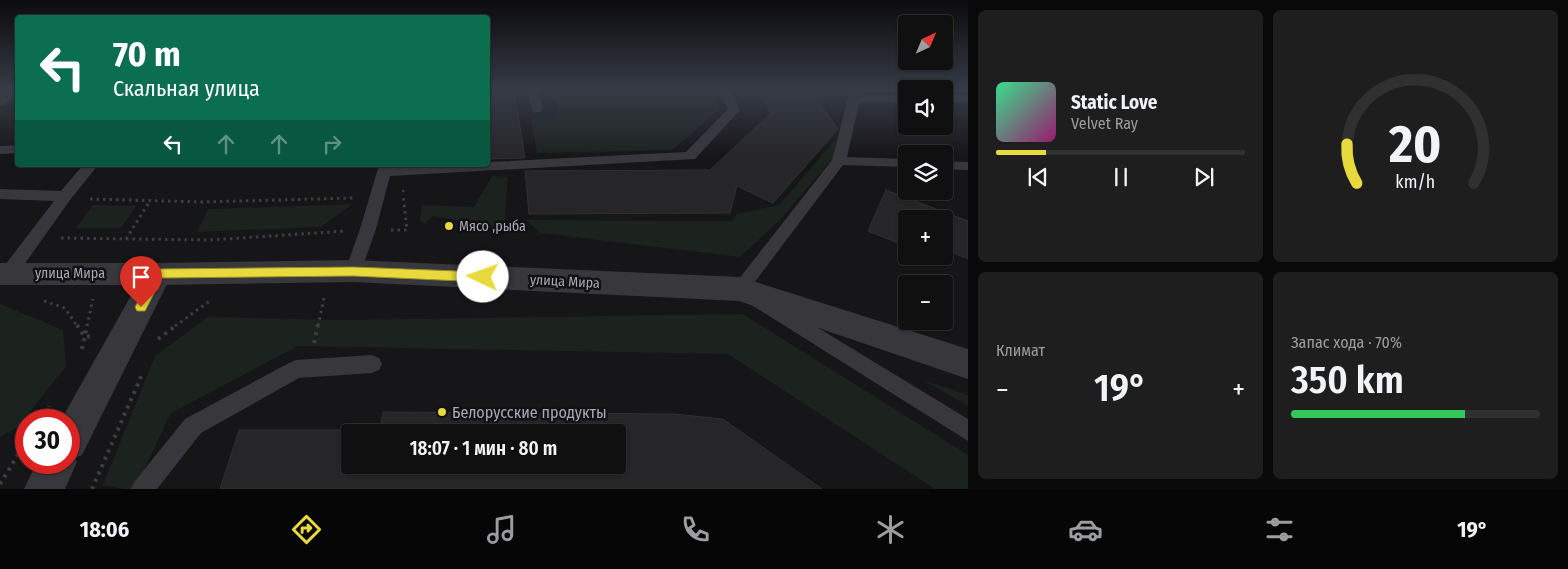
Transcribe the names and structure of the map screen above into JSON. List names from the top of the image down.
{
  "streets": {
    "street": ["улица Мира"]
  },
  "places": ["Мясо ,рыба", "Белорусские продукты"],
  "north": "top right",
  "page": {
    "map_buttons": ["+", "−"],
    "turn": ["70 m", "Скальная улица"],
    "song": ["Static Love", "Velvet Ray"],
    "tile": [
      "Климат",
      ["Запас хода · 70%", "350 km"]
    ],
    "heat": ["−", "19°", "+"],
    "limit": "30",
    "trip": "18:07 · 1 мин · 80 m",
    "tabs": ["18:06", "19°"],
    "gauge": ["20", "km/h"]
  }
}
